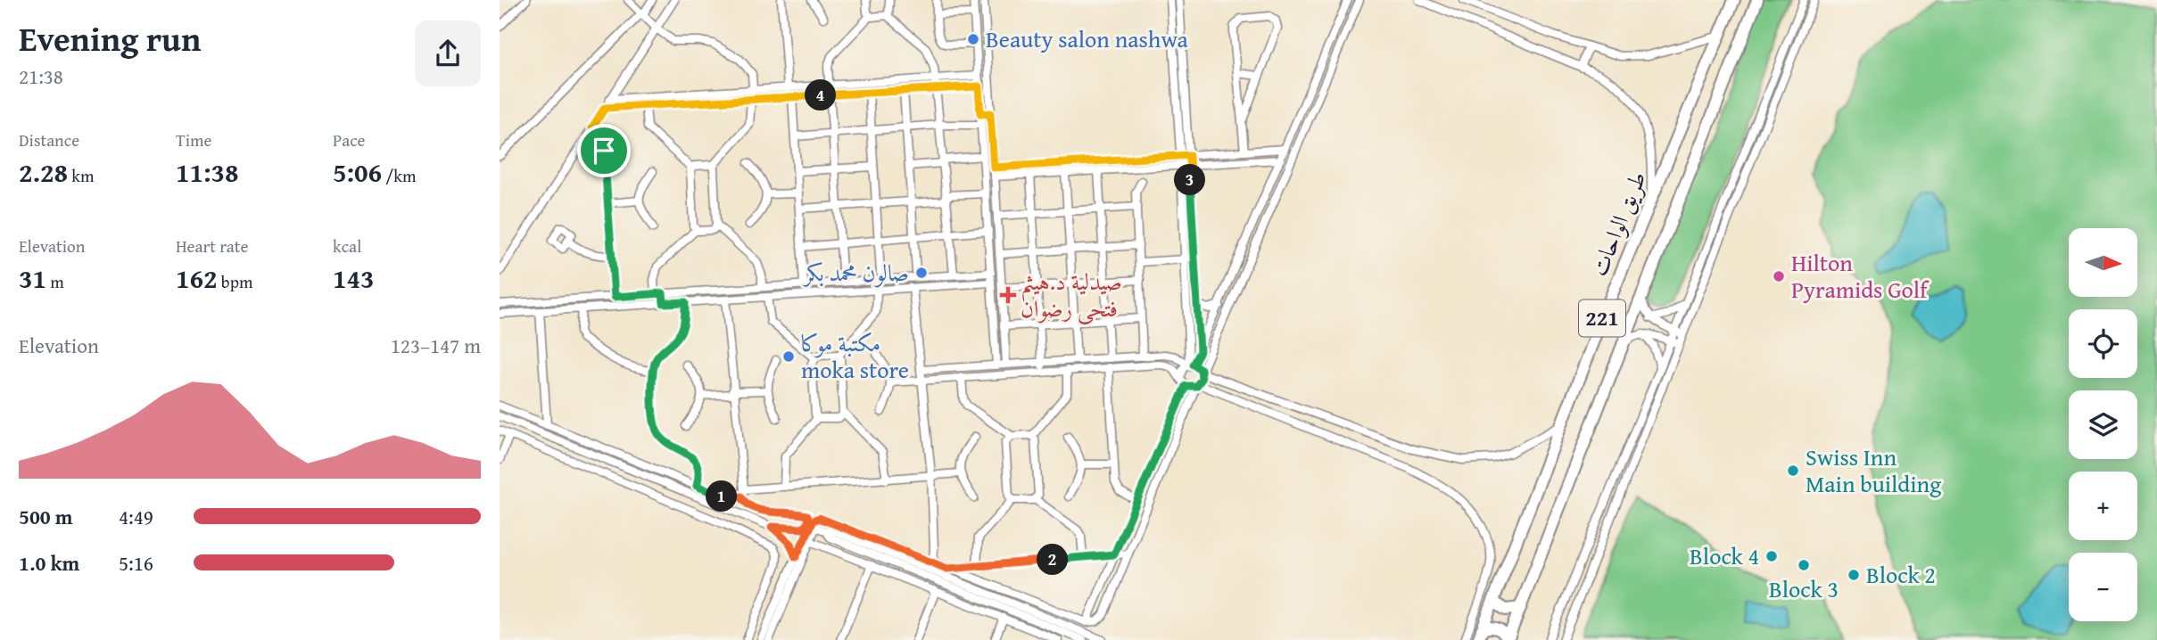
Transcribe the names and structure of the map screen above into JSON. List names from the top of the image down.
{
  "streets": {
    "highway": ["طريق الواحات", "221"]
  },
  "places": {
    "other": [
      "Beauty salon nashwa",
      "صالون محمد بكر",
      "Hilton Pyramids Golf",
      "مكتبة موكا moka store",
      "Swiss Inn Main building",
      "Block 4",
      "Block 3",
      "Block 2"
    ],
    "health": ["صيدلية د.هيثم فتحى رضوان"]
  },
  "north": "right",
  "page": {
    "heading": ["Evening run", "21:38"],
    "pins": [
      "4",
      "3",
      "1",
      "2"
    ],
    "stats": [
      ["Distance", "2.28 km"],
      ["Time", "11:38"],
      ["Pace", "5:06 /km"],
      ["Elevation", "31 m"],
      ["Heart rate", "162 bpm"],
      ["kcal", "143"]
    ],
    "map_buttons": ["+", "−"],
    "chart": ["Elevation", "123–147 m"],
    "list": [
      {
        "name": "500 m",
        "note": "4:49"
      },
      {
        "name": "1.0 km",
        "note": "5:16"
      }
    ]
  }
}
